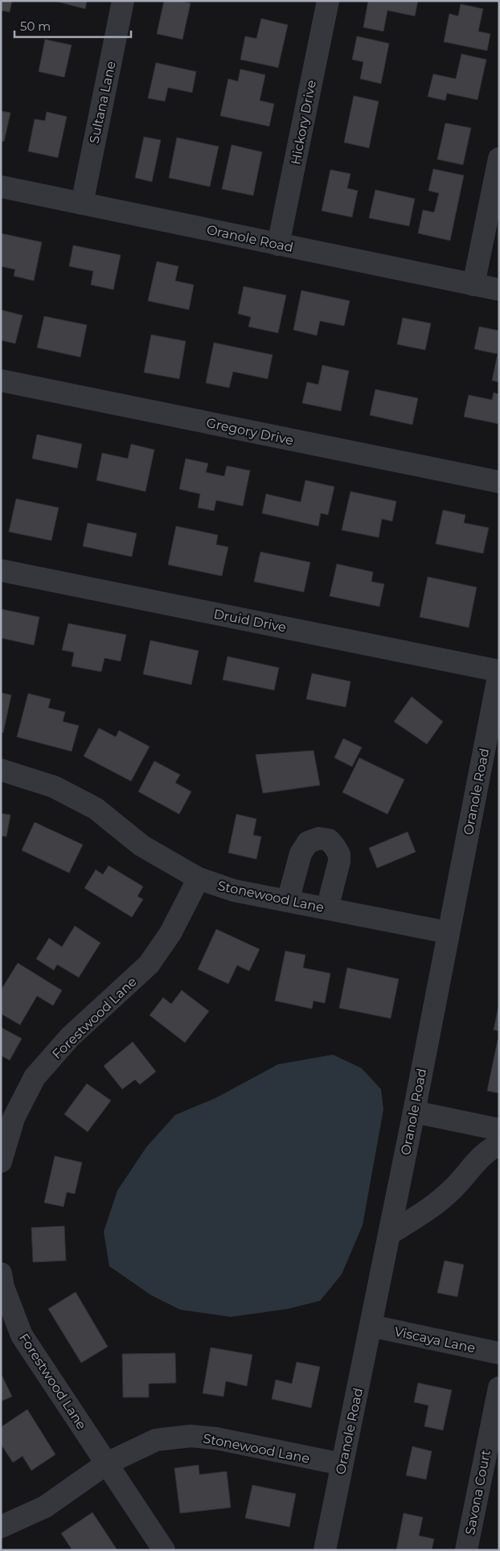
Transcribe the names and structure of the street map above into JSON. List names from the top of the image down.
{
  "streets": {
    "street": [
      "Sultana Lane",
      "Hickory Drive",
      "Oranole Road",
      "Gregory Drive",
      "Druid Drive",
      "Stonewood Lane",
      "Forestwood Lane",
      "Viscaya Lane",
      "Savona Court"
    ]
  },
  "crossings": [
    ["Sultana Lane", "Oranole Road"],
    ["Hickory Drive", "Oranole Road"],
    ["Oranole Road", "Druid Drive"],
    ["Oranole Road", "Stonewood Lane"],
    ["Oranole Road", "Viscaya Lane"],
    ["Stonewood Lane", "Forestwood Lane"]
  ],
  "scale_bar": "50 m"
}
